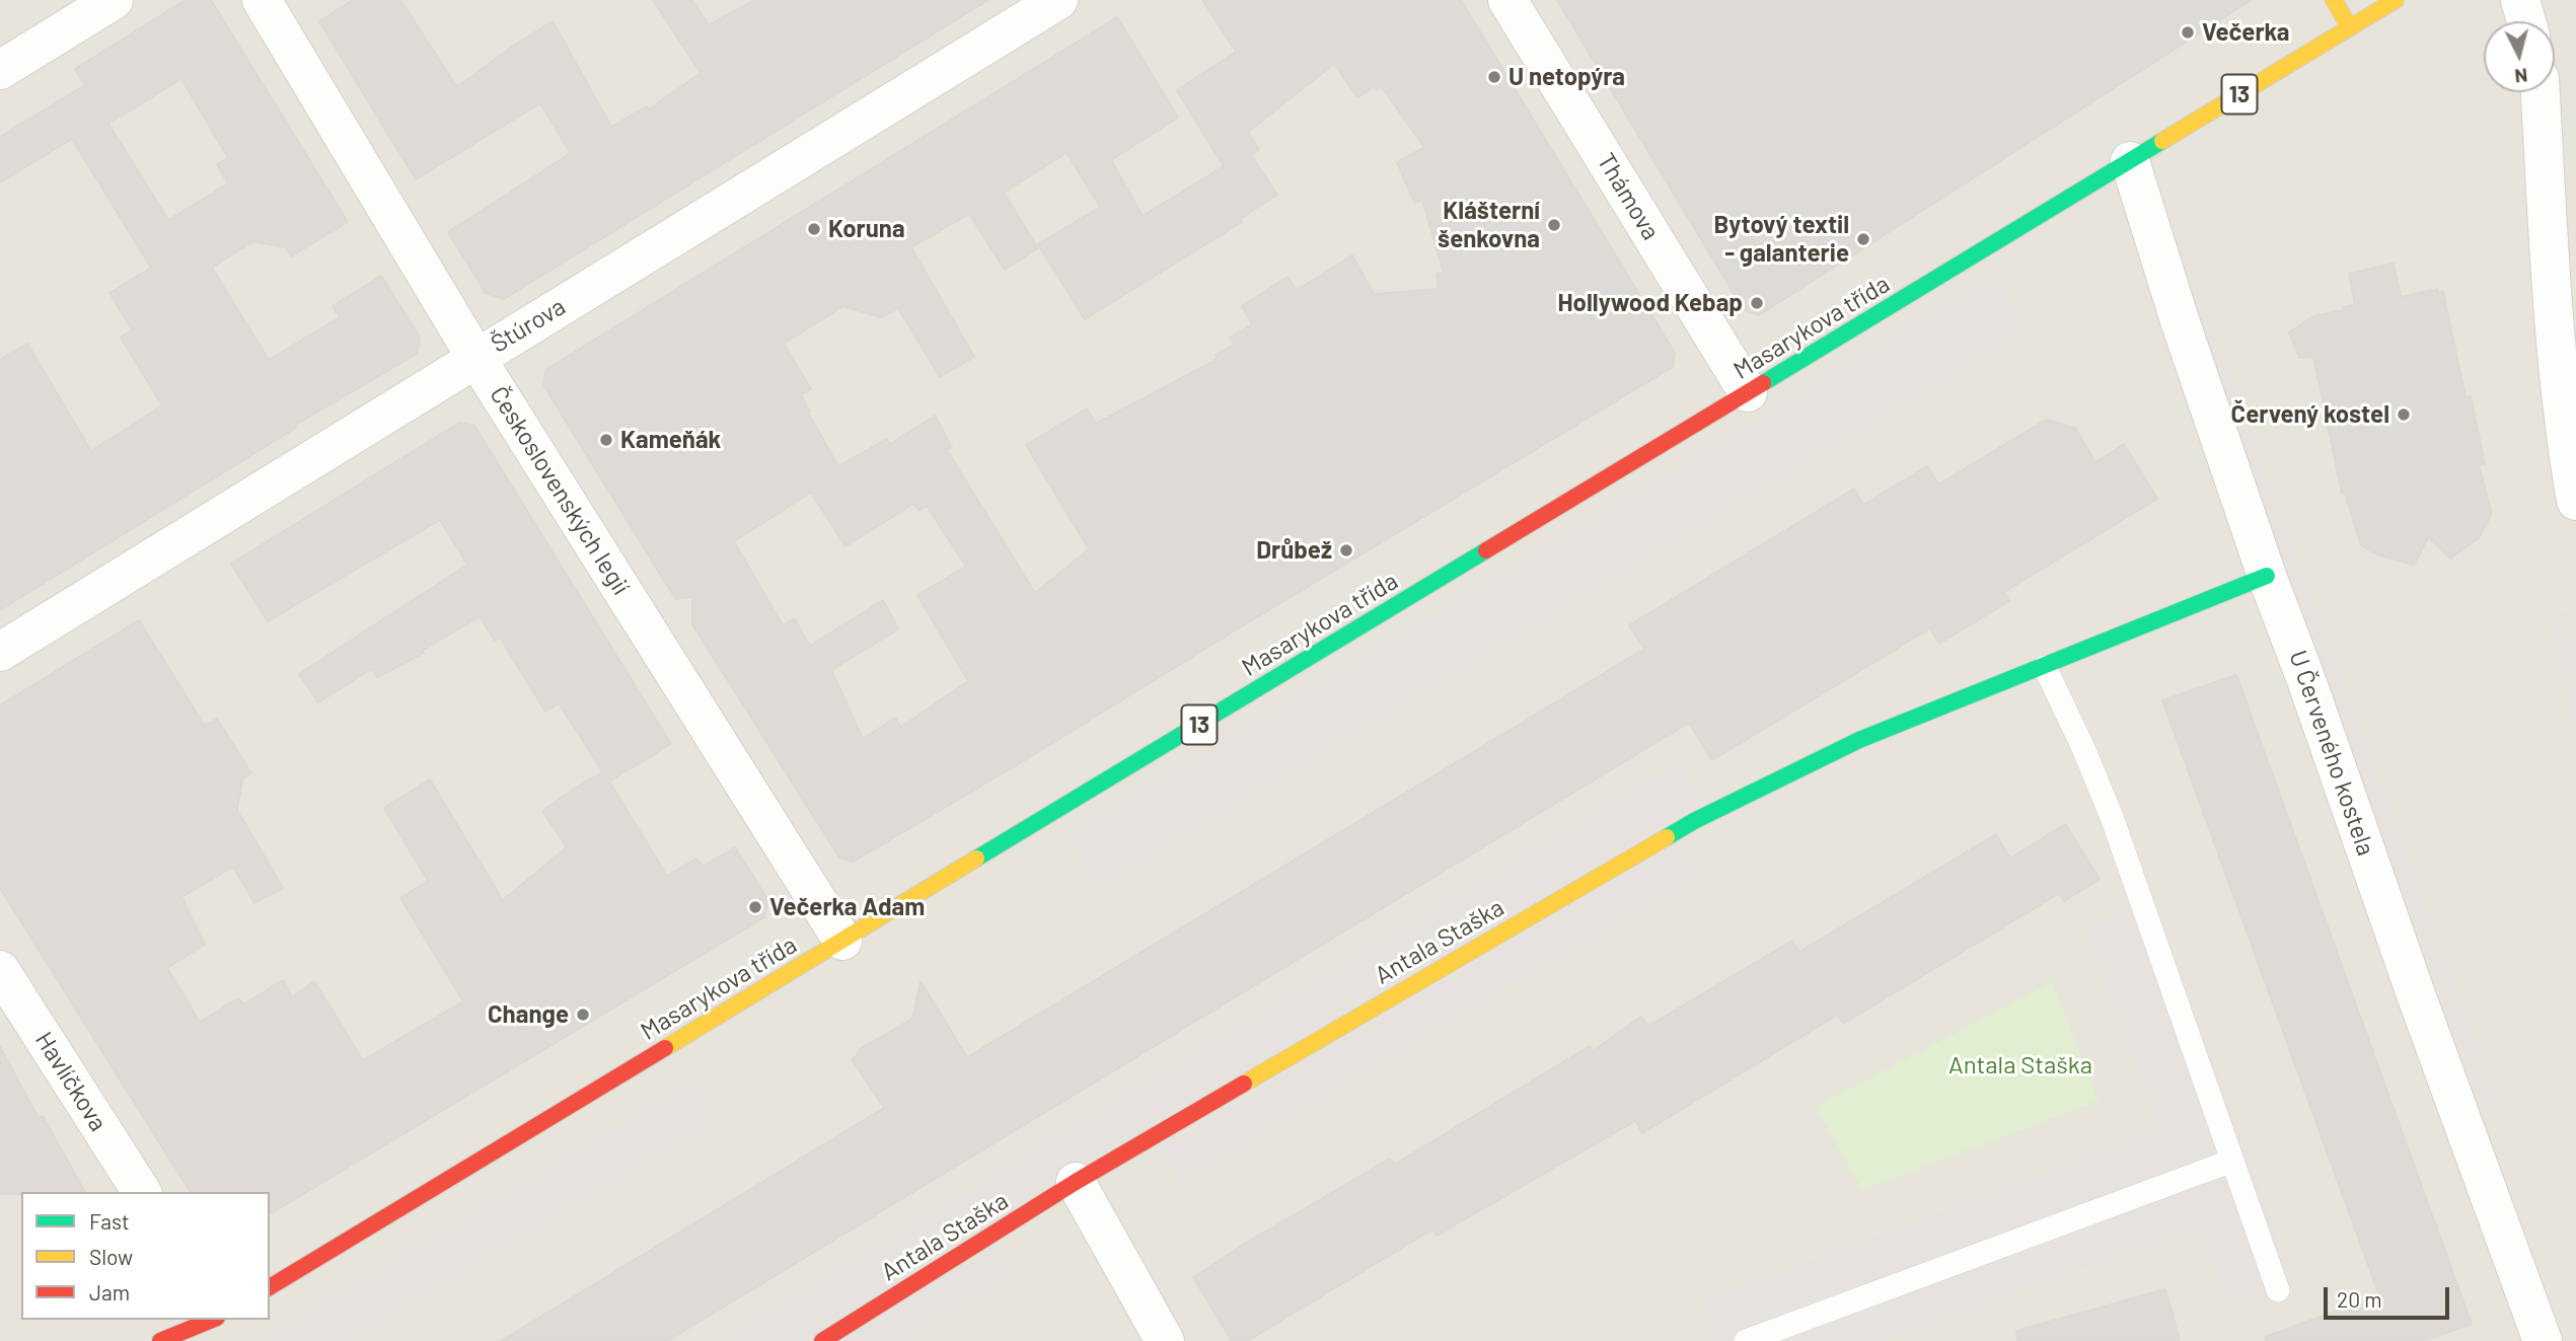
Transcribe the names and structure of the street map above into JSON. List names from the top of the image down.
{
  "streets": {
    "main road": ["13", "Masarykova třída", "Antala Staška"],
    "street": [
      "Thámova",
      "Štúrova",
      "Československých legií",
      "U Červeného kostela",
      "Havlíčkova"
    ]
  },
  "crossings": [
    ["Thámova", "Masarykova třída"],
    ["Štúrova", "Československých legií"],
    ["Masarykova třída", "Československých legií"],
    ["Masarykova třída", "U Červeného kostela"],
    ["U Červeného kostela", "Antala Staška"]
  ],
  "parks": ["Antala Staška"],
  "places": [
    "Večerka",
    "U netopýra",
    "Klášterní šenkovna",
    "Koruna",
    "Bytový textil - galanterie",
    "Hollywood Kebap",
    "Červený kostel",
    "Kameňák",
    "Drůbež",
    "Večerka Adam",
    "Change"
  ],
  "legend": ["Fast", "Slow", "Jam"],
  "scale_bar": "20 m",
  "north": "bottom"
}
